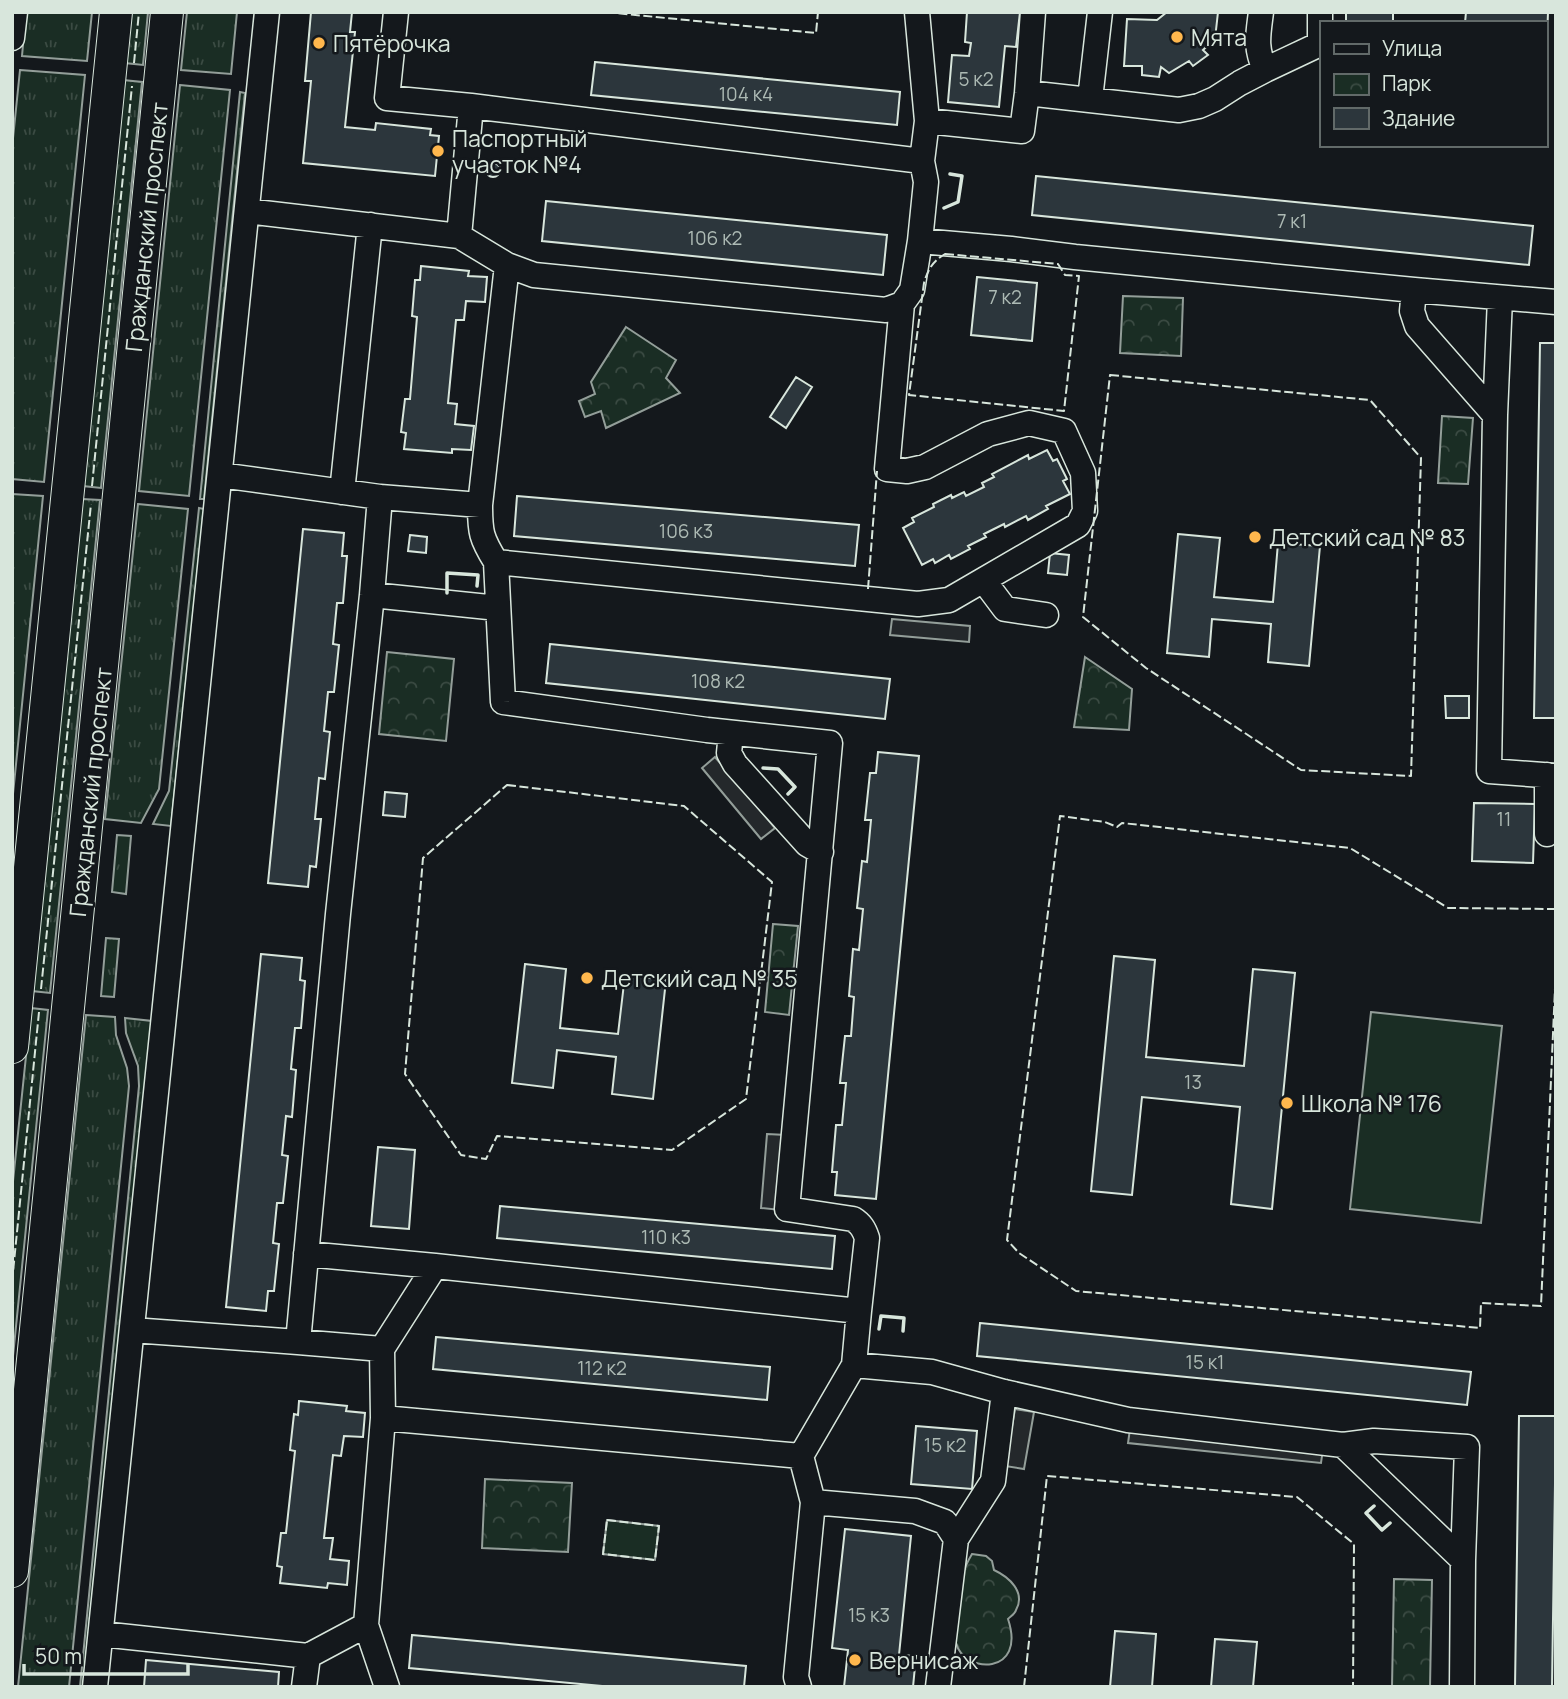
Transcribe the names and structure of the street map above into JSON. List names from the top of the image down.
{
  "streets": {
    "main road": ["Гражданский проспект"]
  },
  "places": [
    "Мята",
    "Пятёрочка",
    "Паспортный участок №4",
    "Детский сад № 83",
    "Детский сад № 35",
    "Школа № 176",
    "Вернисаж"
  ],
  "house_numbers": [
    "5 к2",
    "104 к4",
    "7 к1",
    "106 к2",
    "7 к2",
    "106 к3",
    "108 к2",
    "11",
    "13",
    "110 к3",
    "15 к1",
    "112 к2",
    "15 к2",
    "15 к3"
  ],
  "legend": ["Улица", "Парк", "Здание"],
  "scale_bar": "50 m"
}
